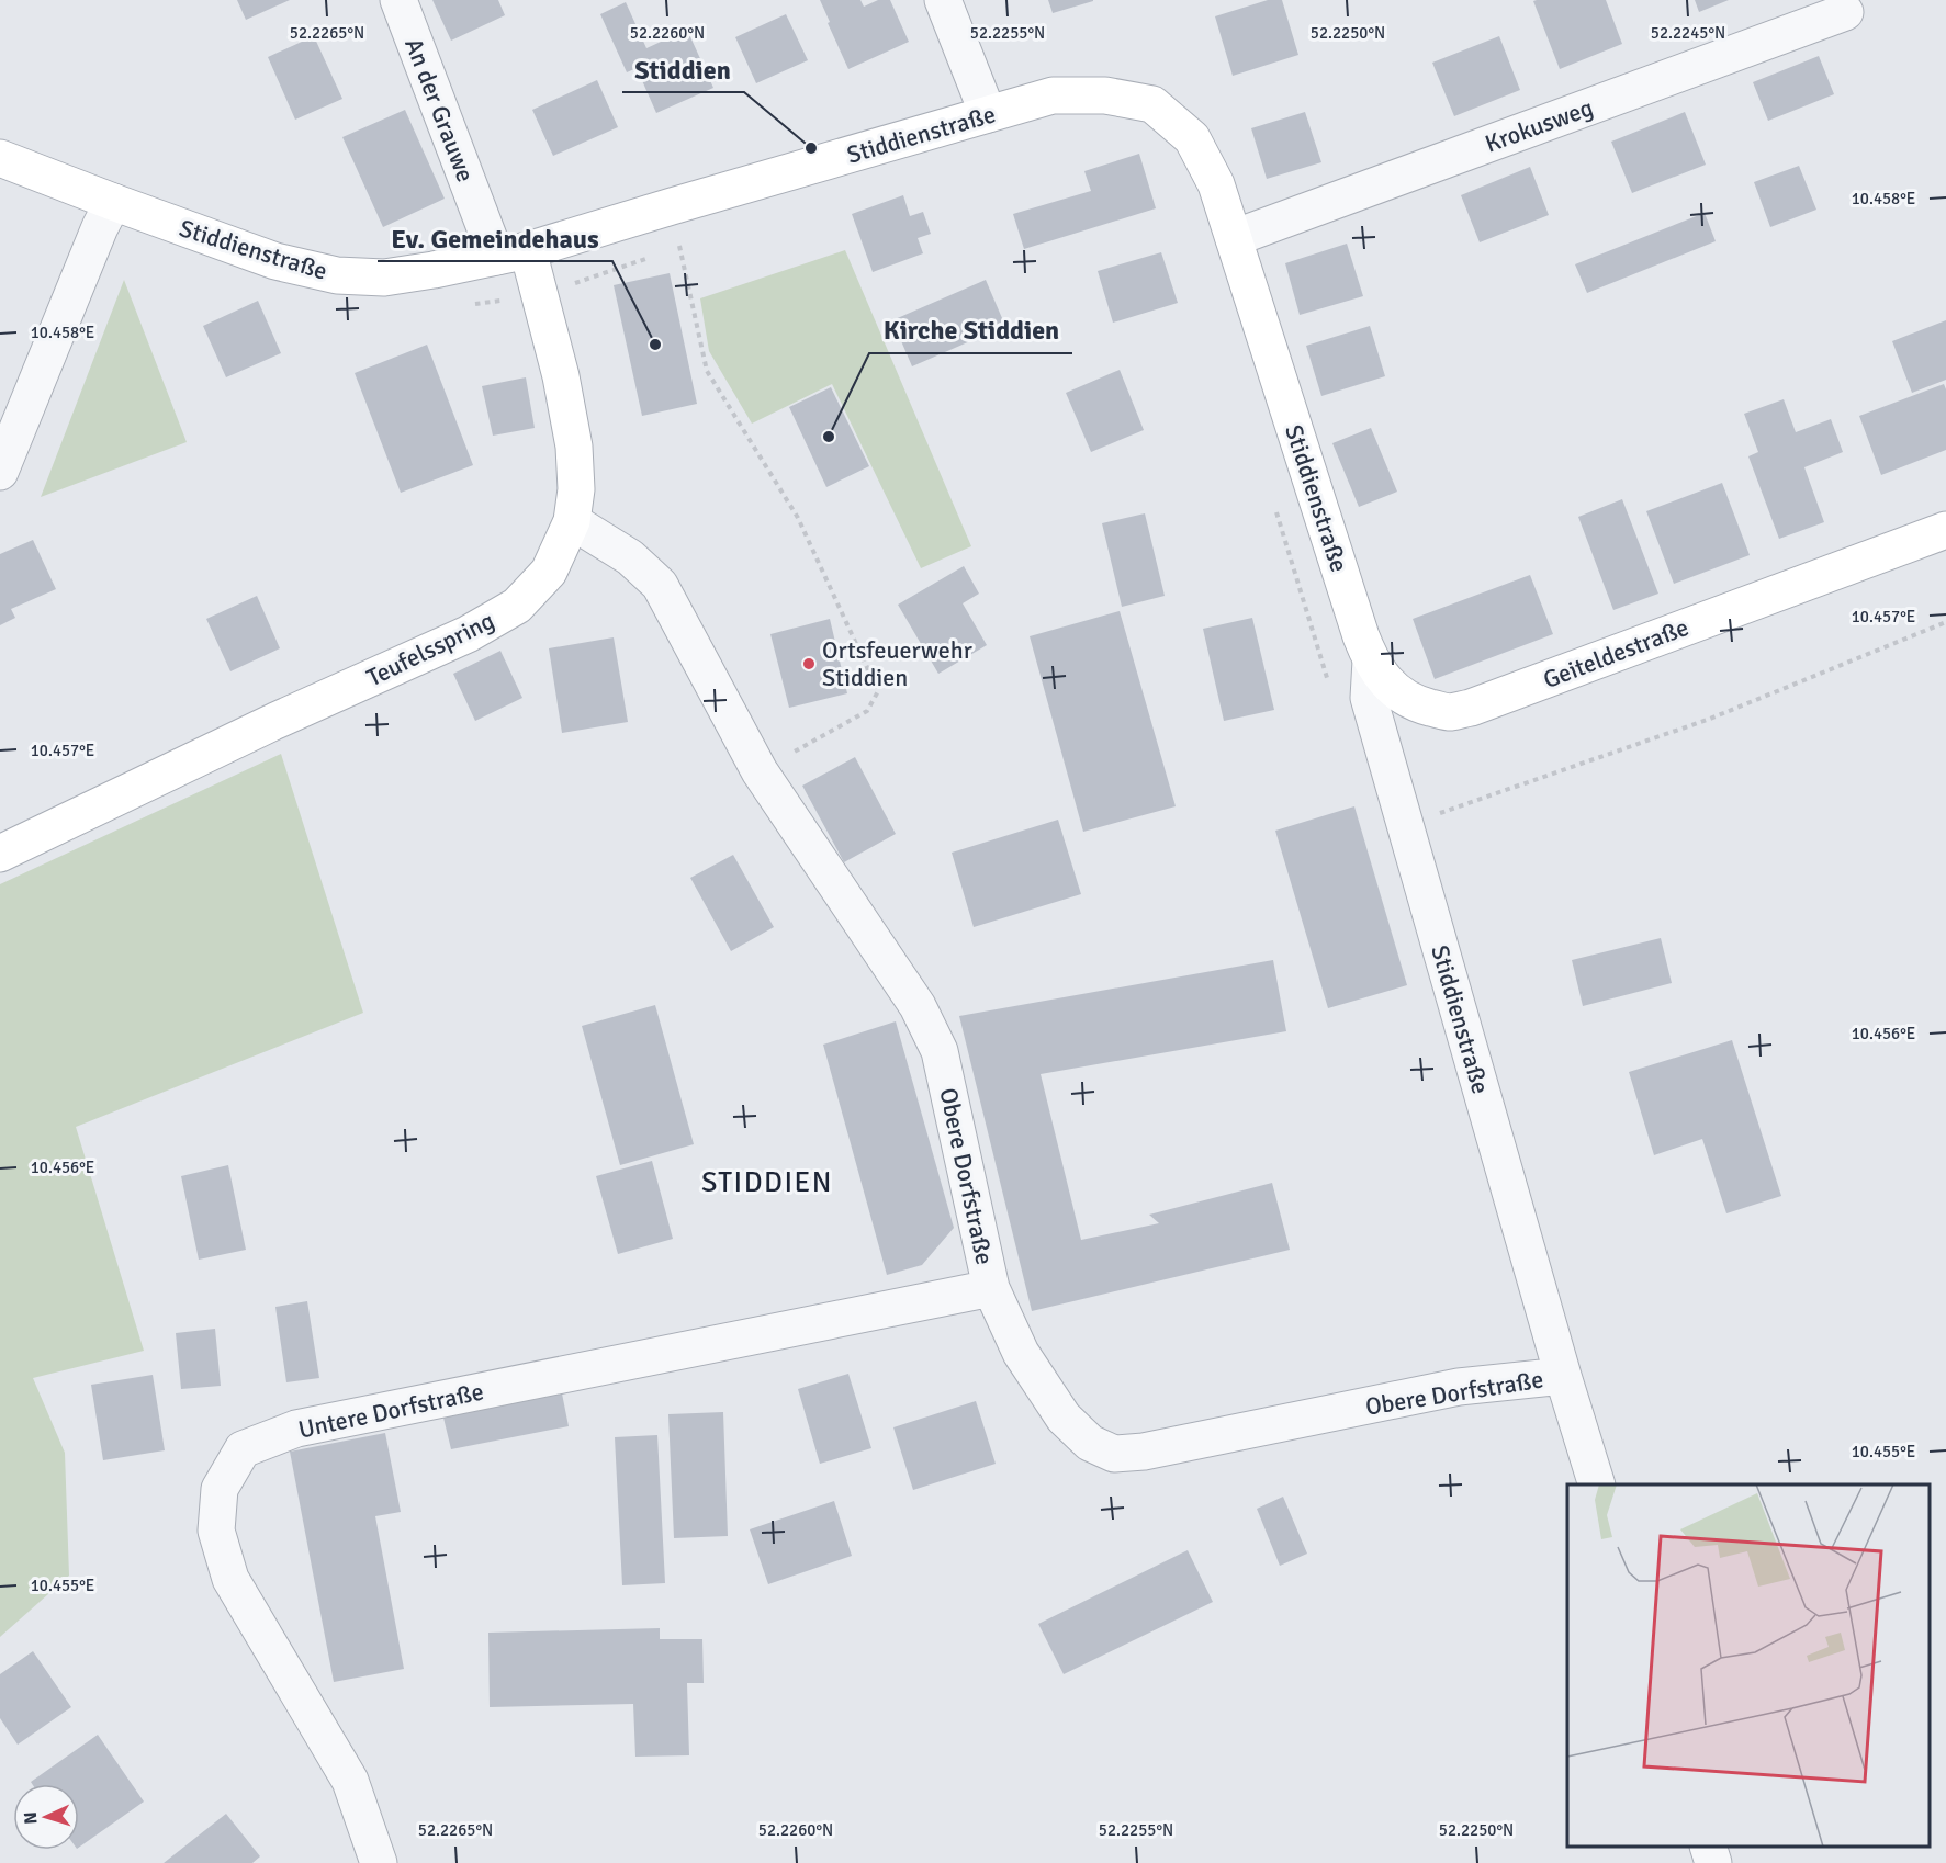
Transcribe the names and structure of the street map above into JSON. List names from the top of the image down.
{
  "streets": {
    "street": [
      "An der Grauwe",
      "Krokusweg",
      "Stiddienstraße",
      "Teufelsspring",
      "Geiteldestraße",
      "Obere Dorfstraße",
      "Untere Dorfstraße"
    ]
  },
  "crossings": [
    ["An der Grauwe", "Stiddienstraße"],
    ["An der Grauwe", "Teufelsspring"],
    ["Krokusweg", "Stiddienstraße"],
    ["Stiddienstraße", "Teufelsspring"],
    ["Stiddienstraße", "Geiteldestraße"],
    ["Stiddienstraße", "Obere Dorfstraße"],
    ["Teufelsspring", "Obere Dorfstraße"],
    ["Obere Dorfstraße", "Untere Dorfstraße"]
  ],
  "districts": ["STIDDIEN"],
  "places": [
    "Stiddien",
    "Ev. Gemeindehaus",
    "Kirche Stiddien",
    "Ortsfeuerwehr Stiddien"
  ],
  "north": "left",
  "coordinates": [
    "52.2265°N",
    "52.2260°N",
    "52.2255°N",
    "52.2250°N",
    "52.2245°N",
    "10.458°E",
    "10.457°E",
    "10.456°E",
    "10.455°E"
  ]
}
